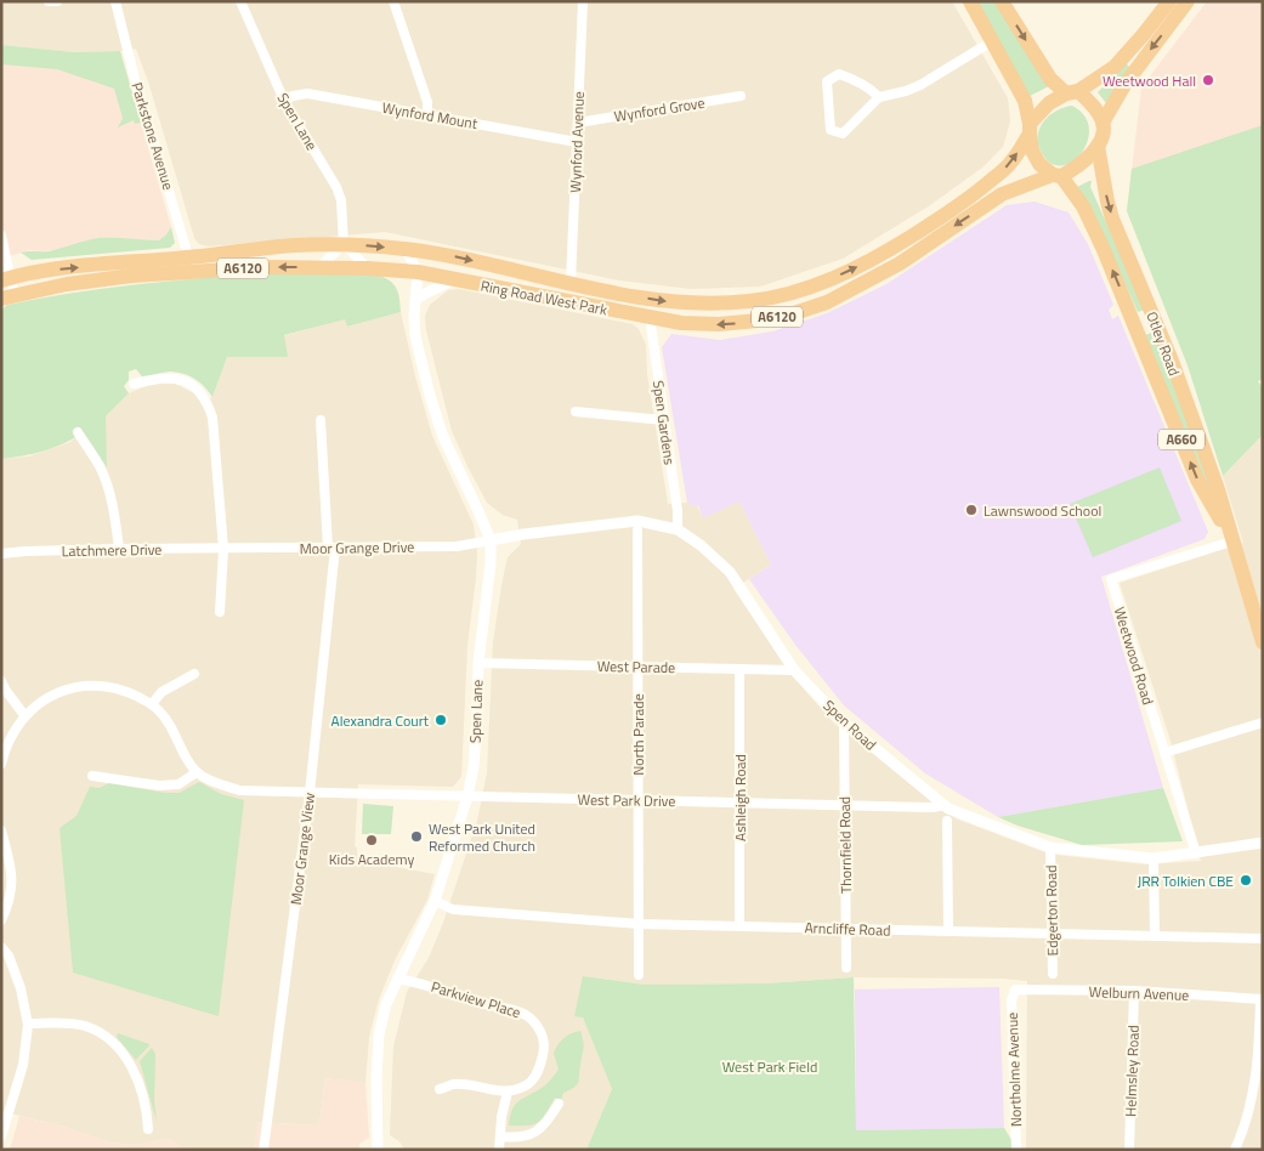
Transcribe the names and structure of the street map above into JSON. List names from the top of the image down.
{
  "streets": {
    "highway": [
      "A6120",
      "Ring Road West Park",
      "Otley Road",
      "A660"
    ],
    "street": [
      "Wynford Grove",
      "Wynford Mount",
      "Spen Lane",
      "Parkstone Avenue",
      "Wynford Avenue",
      "Spen Gardens",
      "Moor Grange Drive",
      "Latchmere Drive",
      "Weetwood Road",
      "West Parade",
      "Spen Road",
      "North Parade",
      "Ashleigh Road",
      "West Park Drive",
      "Thornfield Road",
      "Moor Grange View",
      "Edgerton Road",
      "Arncliffe Road",
      "Welburn Avenue",
      "Parkview Place",
      "Northolme Avenue",
      "Helmsley Road"
    ]
  },
  "crossings": [
    ["Wynford Grove", "Wynford Avenue"],
    ["Wynford Mount", "Spen Lane"],
    ["Wynford Mount", "Wynford Avenue"],
    ["Spen Lane", "Ring Road West Park"],
    ["Spen Lane", "Moor Grange Drive"],
    ["Spen Lane", "West Parade"],
    ["Spen Lane", "Spen Road"],
    ["Spen Lane", "West Park Drive"],
    ["Spen Lane", "Arncliffe Road"],
    ["Spen Lane", "Parkview Place"],
    ["Parkstone Avenue", "Ring Road West Park"],
    ["Wynford Avenue", "Ring Road West Park"],
    ["A6120", "Ring Road West Park"],
    ["A6120", "Otley Road"],
    ["Ring Road West Park", "Otley Road"],
    ["Ring Road West Park", "Spen Gardens"],
    ["Otley Road", "Weetwood Road"],
    ["Spen Gardens", "Spen Road"],
    ["Moor Grange Drive", "Latchmere Drive"],
    ["Moor Grange Drive", "Spen Road"],
    ["Moor Grange Drive", "Moor Grange View"],
    ["Weetwood Road", "Spen Road"],
    ["West Parade", "Spen Road"],
    ["West Parade", "North Parade"],
    ["West Parade", "Ashleigh Road"],
    ["Spen Road", "West Park Drive"],
    ["Spen Road", "Thornfield Road"],
    ["Spen Road", "Edgerton Road"],
    ["North Parade", "West Park Drive"],
    ["North Parade", "Arncliffe Road"],
    ["Ashleigh Road", "West Park Drive"],
    ["Ashleigh Road", "Arncliffe Road"],
    ["West Park Drive", "Thornfield Road"],
    ["West Park Drive", "Moor Grange View"],
    ["Thornfield Road", "Arncliffe Road"],
    ["Edgerton Road", "Arncliffe Road"],
    ["Welburn Avenue", "Northolme Avenue"],
    ["Welburn Avenue", "Helmsley Road"]
  ],
  "parks": ["West Park Field"],
  "places": [
    "Weetwood Hall",
    "Lawnswood School",
    "Alexandra Court",
    "West Park United Reformed Church",
    "Kids Academy",
    "JRR Tolkien CBE"
  ]
}
